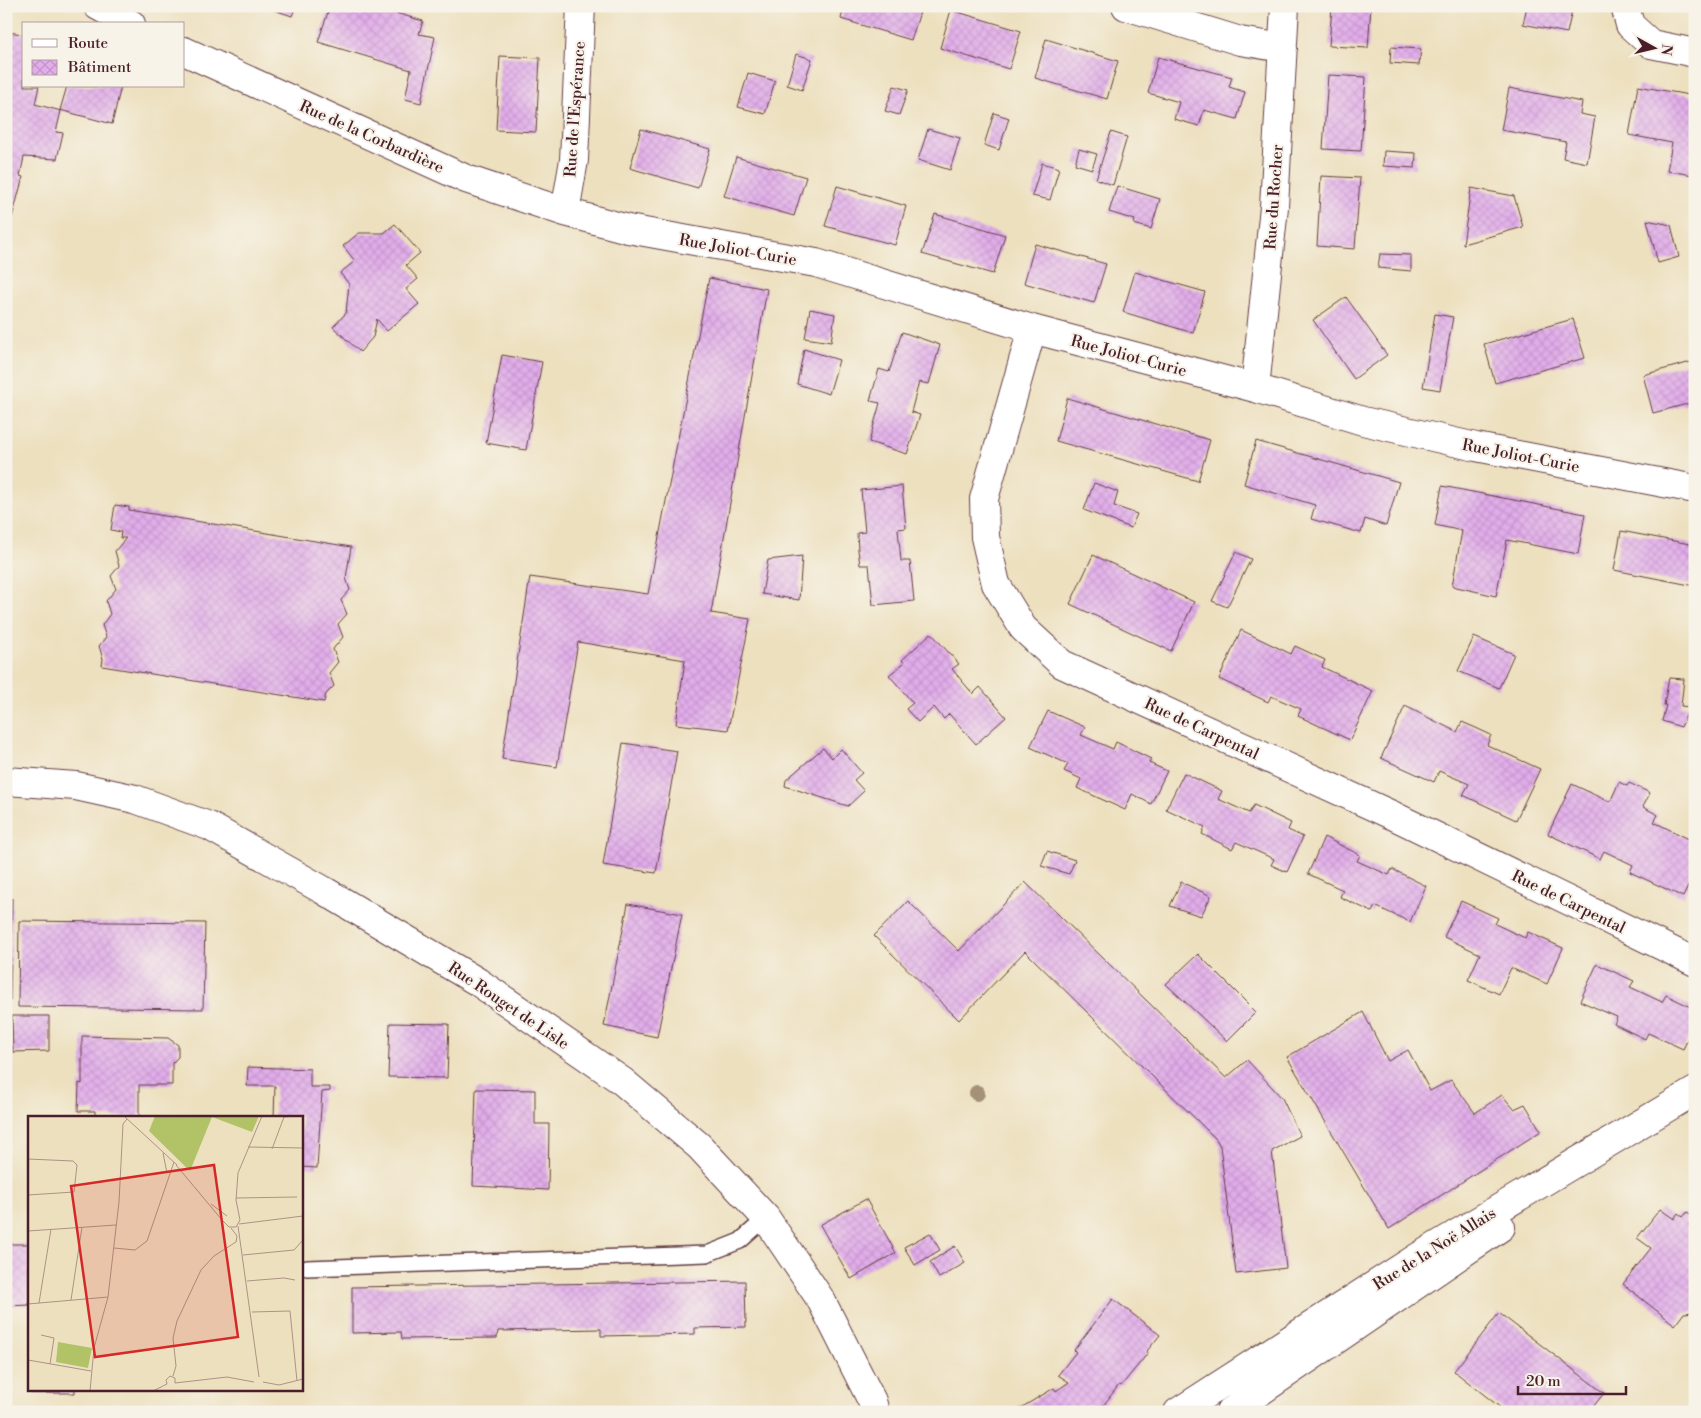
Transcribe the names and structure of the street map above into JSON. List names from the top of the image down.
{
  "streets": {
    "street": [
      "Rue de l'Espérance",
      "Rue de la Corbardière",
      "Rue du Rocher",
      "Rue Joliot-Curie",
      "Rue de Carpental",
      "Rue Rouget de Lisle",
      "Rue de la Noë Allais"
    ]
  },
  "crossings": [
    ["Rue de l'Espérance", "Rue de la Corbardière"],
    ["Rue de l'Espérance", "Rue Joliot-Curie"],
    ["Rue de la Corbardière", "Rue Joliot-Curie"],
    ["Rue du Rocher", "Rue Joliot-Curie"],
    ["Rue Joliot-Curie", "Rue de Carpental"]
  ],
  "legend": ["Route", "Bâtiment"],
  "scale_bar": "20 m",
  "north": "right"
}
